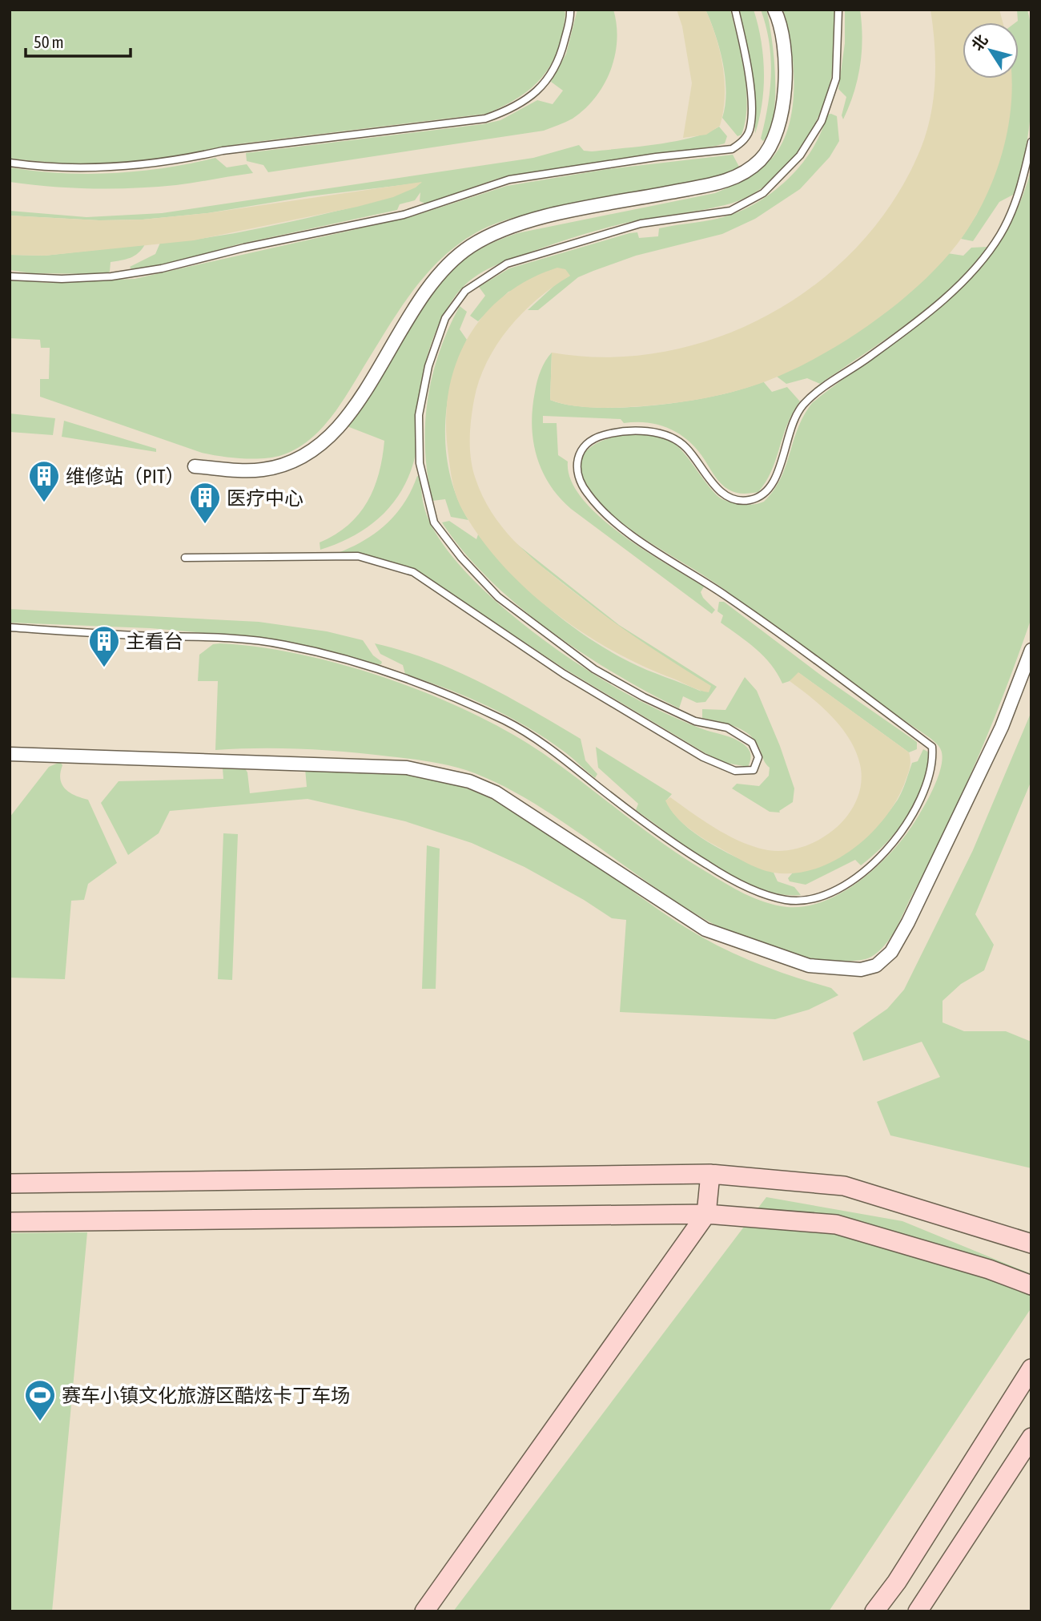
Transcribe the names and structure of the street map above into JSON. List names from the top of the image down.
{
  "places": {
    "building": ["维修站（PIT）", "医疗中心", "主看台"],
    "sports": ["赛车小镇文化旅游区酷炫卡丁车场"]
  },
  "scale_bar": "50 m",
  "north": "top left"
}
